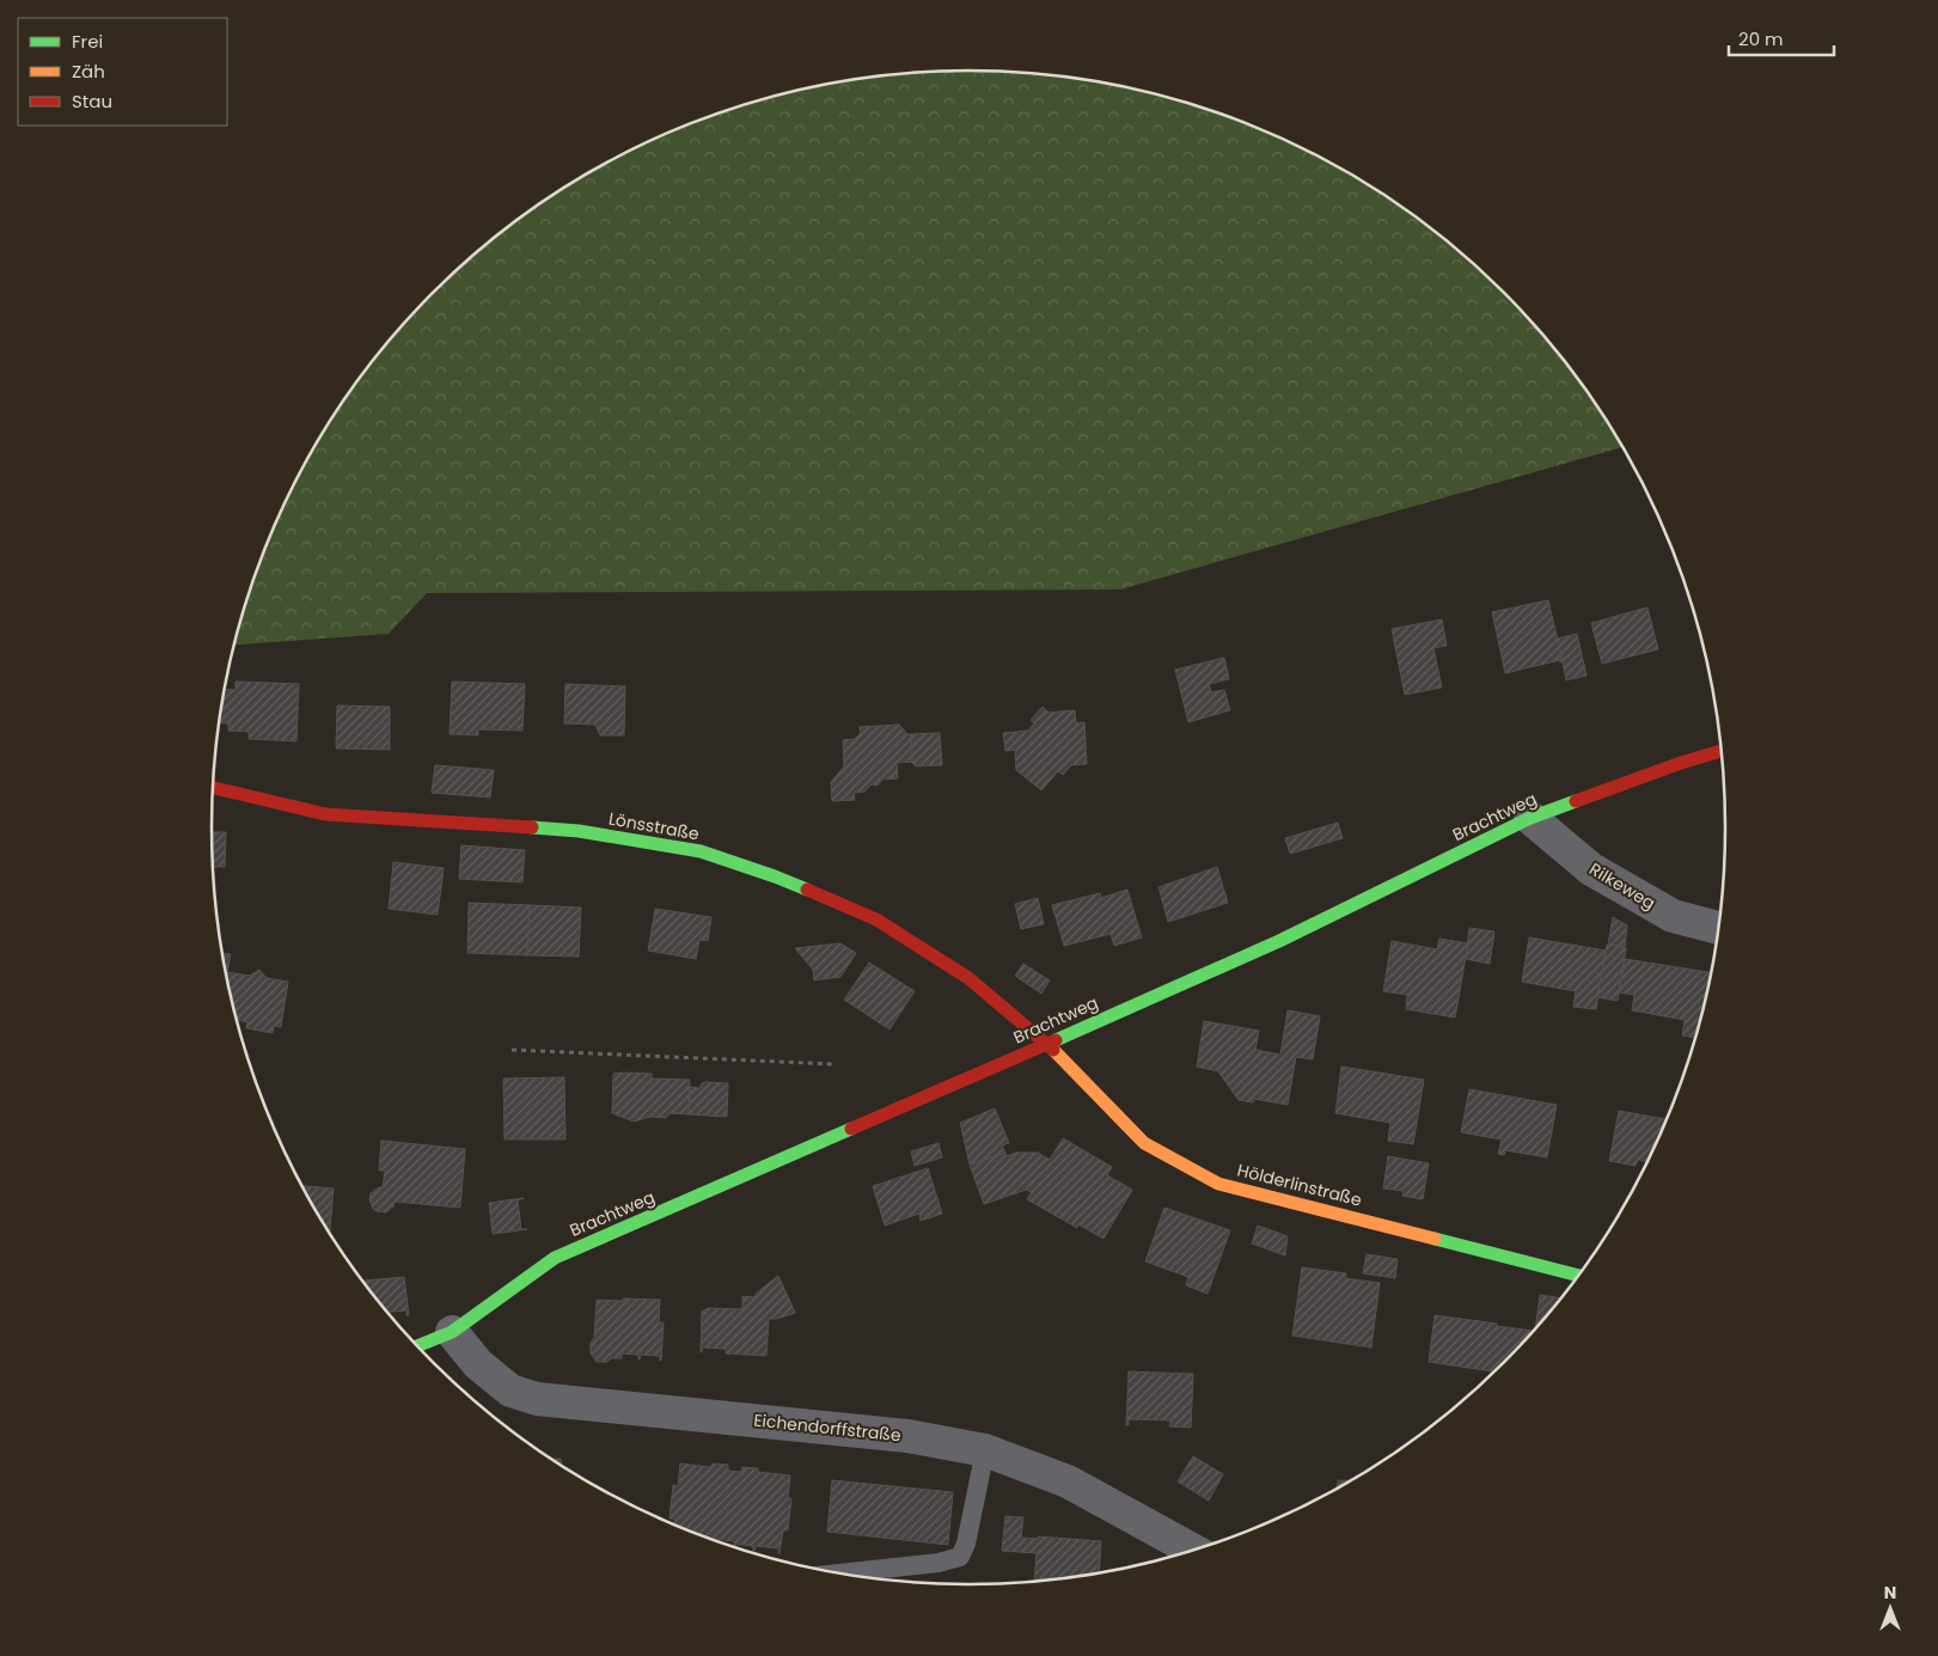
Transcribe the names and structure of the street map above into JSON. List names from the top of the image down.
{
  "streets": {
    "street": [
      "Brachtweg",
      "Lönsstraße",
      "Rilkeweg",
      "Hölderlinstraße",
      "Eichendorffstraße"
    ]
  },
  "crossings": [
    ["Brachtweg", "Lönsstraße"],
    ["Brachtweg", "Rilkeweg"],
    ["Brachtweg", "Hölderlinstraße"],
    ["Brachtweg", "Eichendorffstraße"],
    ["Lönsstraße", "Hölderlinstraße"]
  ],
  "legend": ["Frei", "Zäh", "Stau"],
  "scale_bar": "20 m",
  "north": "top"
}
